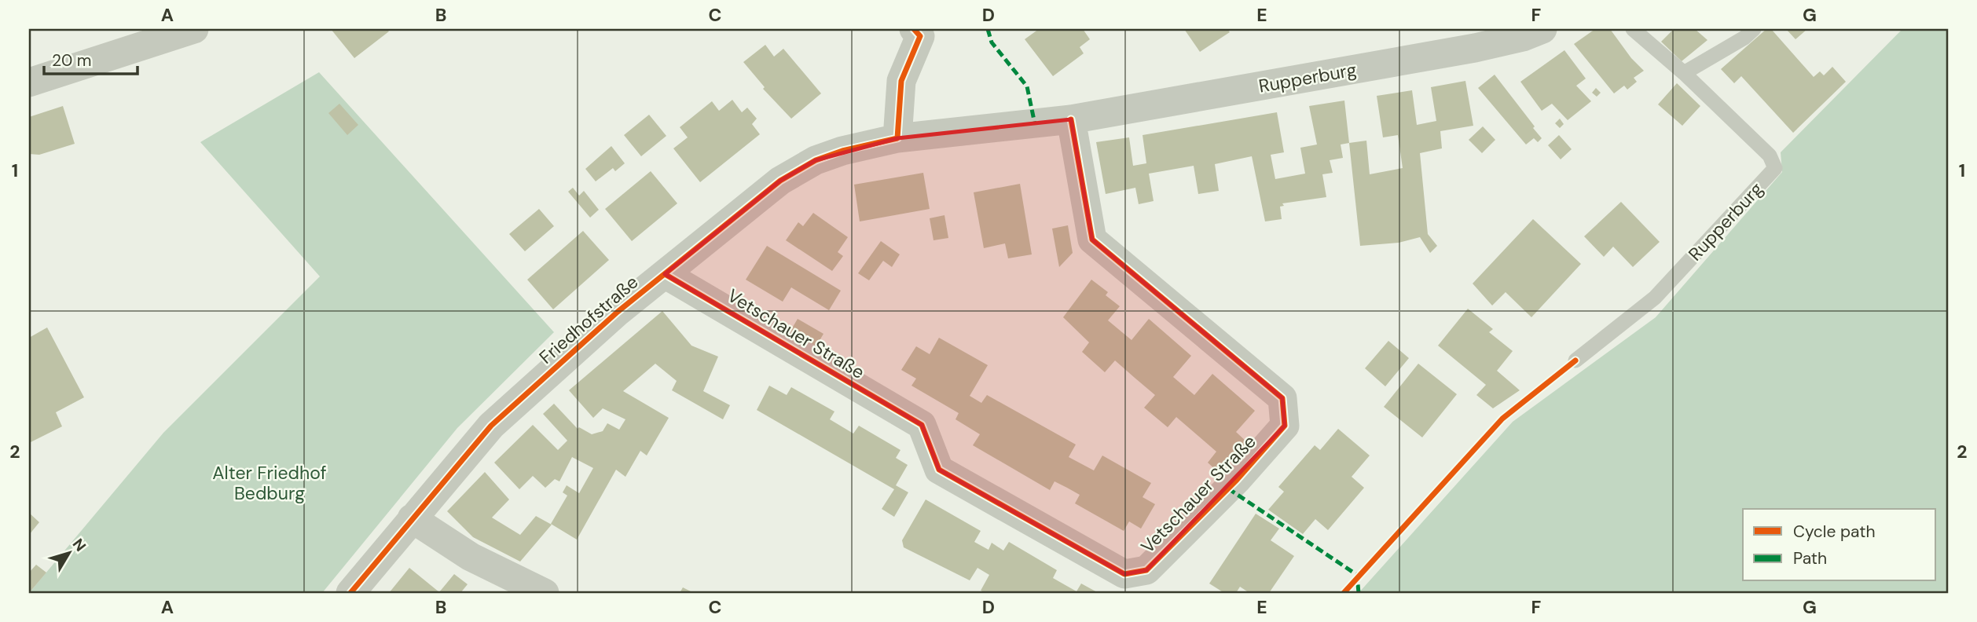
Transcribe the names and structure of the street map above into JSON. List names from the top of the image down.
{
  "streets": {
    "street": ["Rupperburg", "Friedhofstraße", "Vetschauer Straße"]
  },
  "crossings": [
    ["Rupperburg", "Friedhofstraße"],
    ["Rupperburg", "Vetschauer Straße"],
    ["Friedhofstraße", "Vetschauer Straße"]
  ],
  "parks": ["Alter Friedhof Bedburg"],
  "legend": ["Cycle path", "Path"],
  "scale_bar": "20 m",
  "north": "top right",
  "grid": {
    "columns": [
      "A",
      "B",
      "C",
      "D",
      "E",
      "F",
      "G"
    ],
    "rows": ["1", "2"]
  }
}
